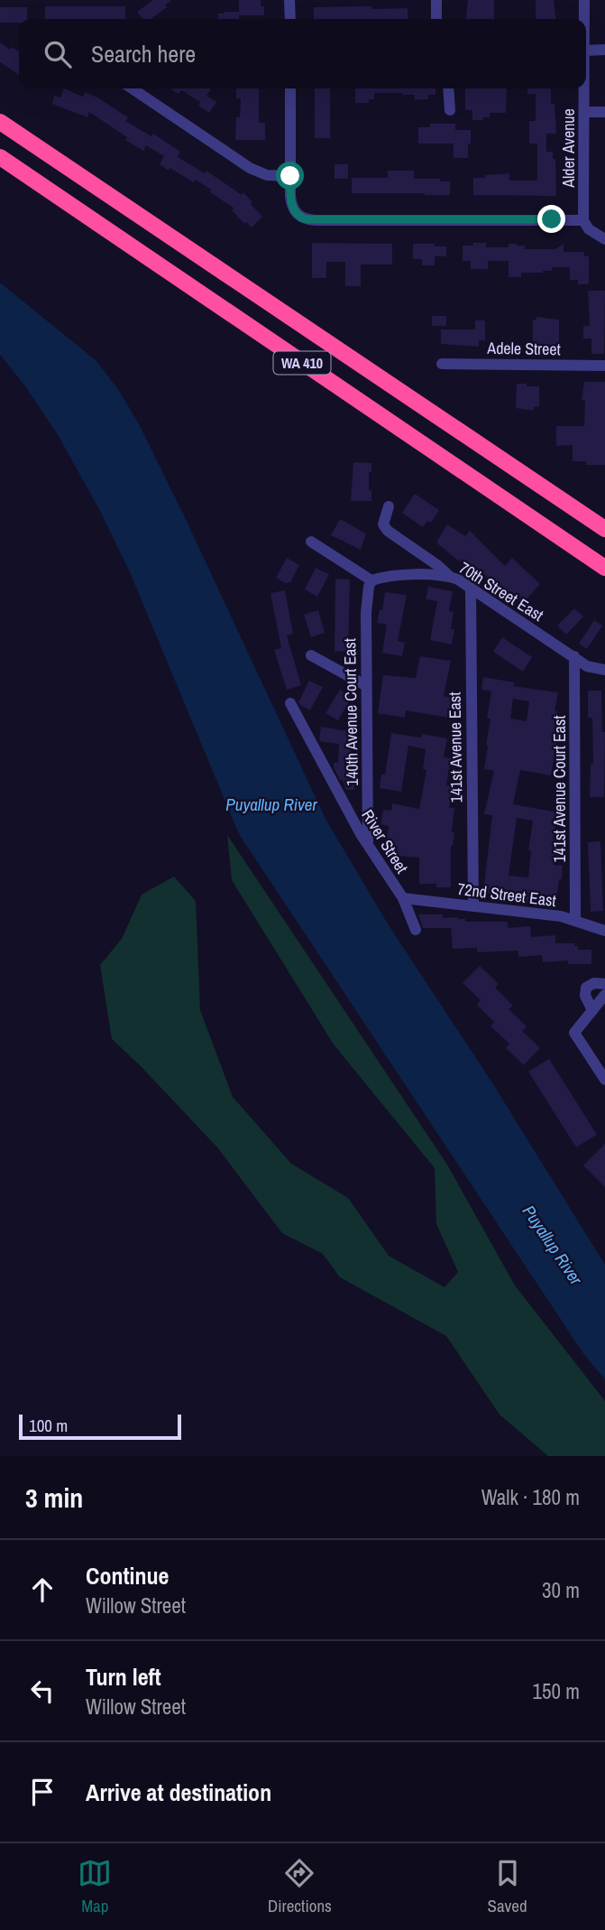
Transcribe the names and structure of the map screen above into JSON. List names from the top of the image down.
{
  "streets": {
    "highway": ["WA 410"],
    "street": [
      "Alder Avenue",
      "Adele Street",
      "70th Street East",
      "140th Avenue Court East",
      "141st Avenue East",
      "141st Avenue Court East",
      "River Street",
      "72nd Street East"
    ]
  },
  "crossings": [
    ["70th Street East", "140th Avenue Court East"],
    ["70th Street East", "141st Avenue East"],
    ["70th Street East", "141st Avenue Court East"],
    ["140th Avenue Court East", "River Street"],
    ["141st Avenue East", "72nd Street East"],
    ["141st Avenue Court East", "72nd Street East"],
    ["River Street", "72nd Street East"]
  ],
  "water": ["Puyallup River"],
  "scale_bar": "100 m",
  "page": {
    "search": "Search here",
    "scale": "100 m",
    "heading": ["3 min", "Walk · 180 m"],
    "list": [
      ["Continue", "Willow Street", "30 m"],
      ["Turn left", "Willow Street", "150 m"],
      "Arrive at destination"
    ],
    "nav": ["Map", "Directions", "Saved"]
  }
}
